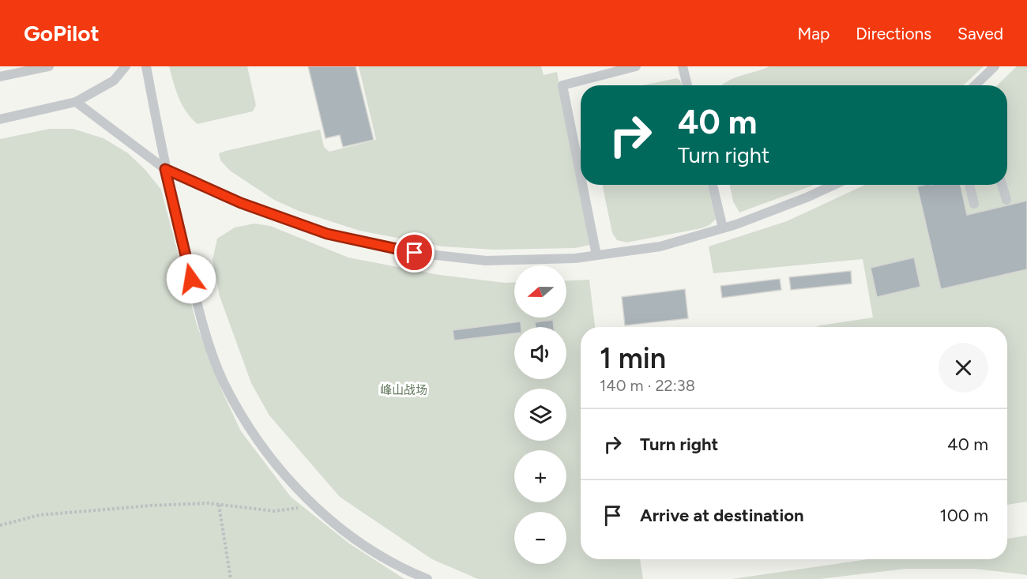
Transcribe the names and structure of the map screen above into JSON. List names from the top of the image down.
{
  "parks": ["峰山战场"],
  "north": "left",
  "page": {
    "header": "GoPilot",
    "nav": ["Map", "Directions", "Saved"],
    "turn": ["40 m", "Turn right"],
    "map_buttons": ["+", "−"],
    "heading": ["1 min", "140 m · 22:38"],
    "list": [
      {
        "name": "Turn right",
        "value": "40 m"
      },
      {
        "name": "Arrive at destination",
        "value": "100 m"
      }
    ]
  }
}
